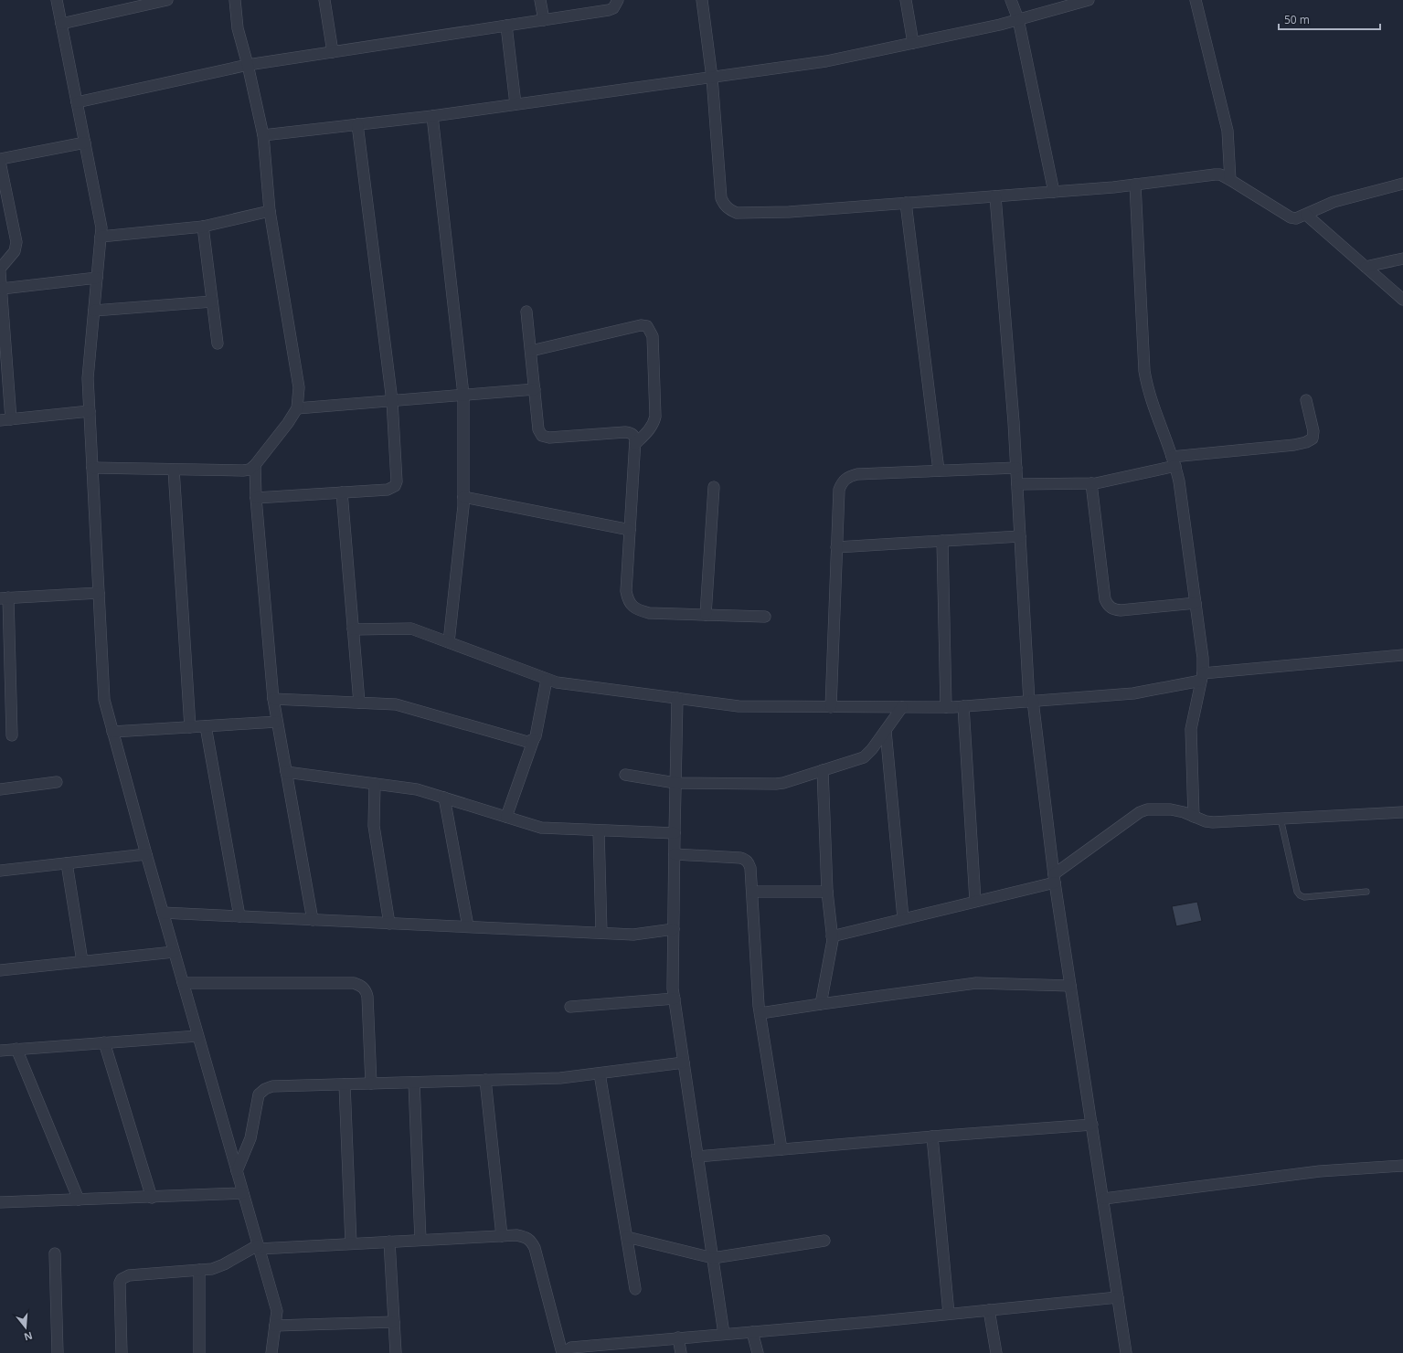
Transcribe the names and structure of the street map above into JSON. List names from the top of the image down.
{
  "scale_bar": "50 m",
  "north": "bottom"
}
